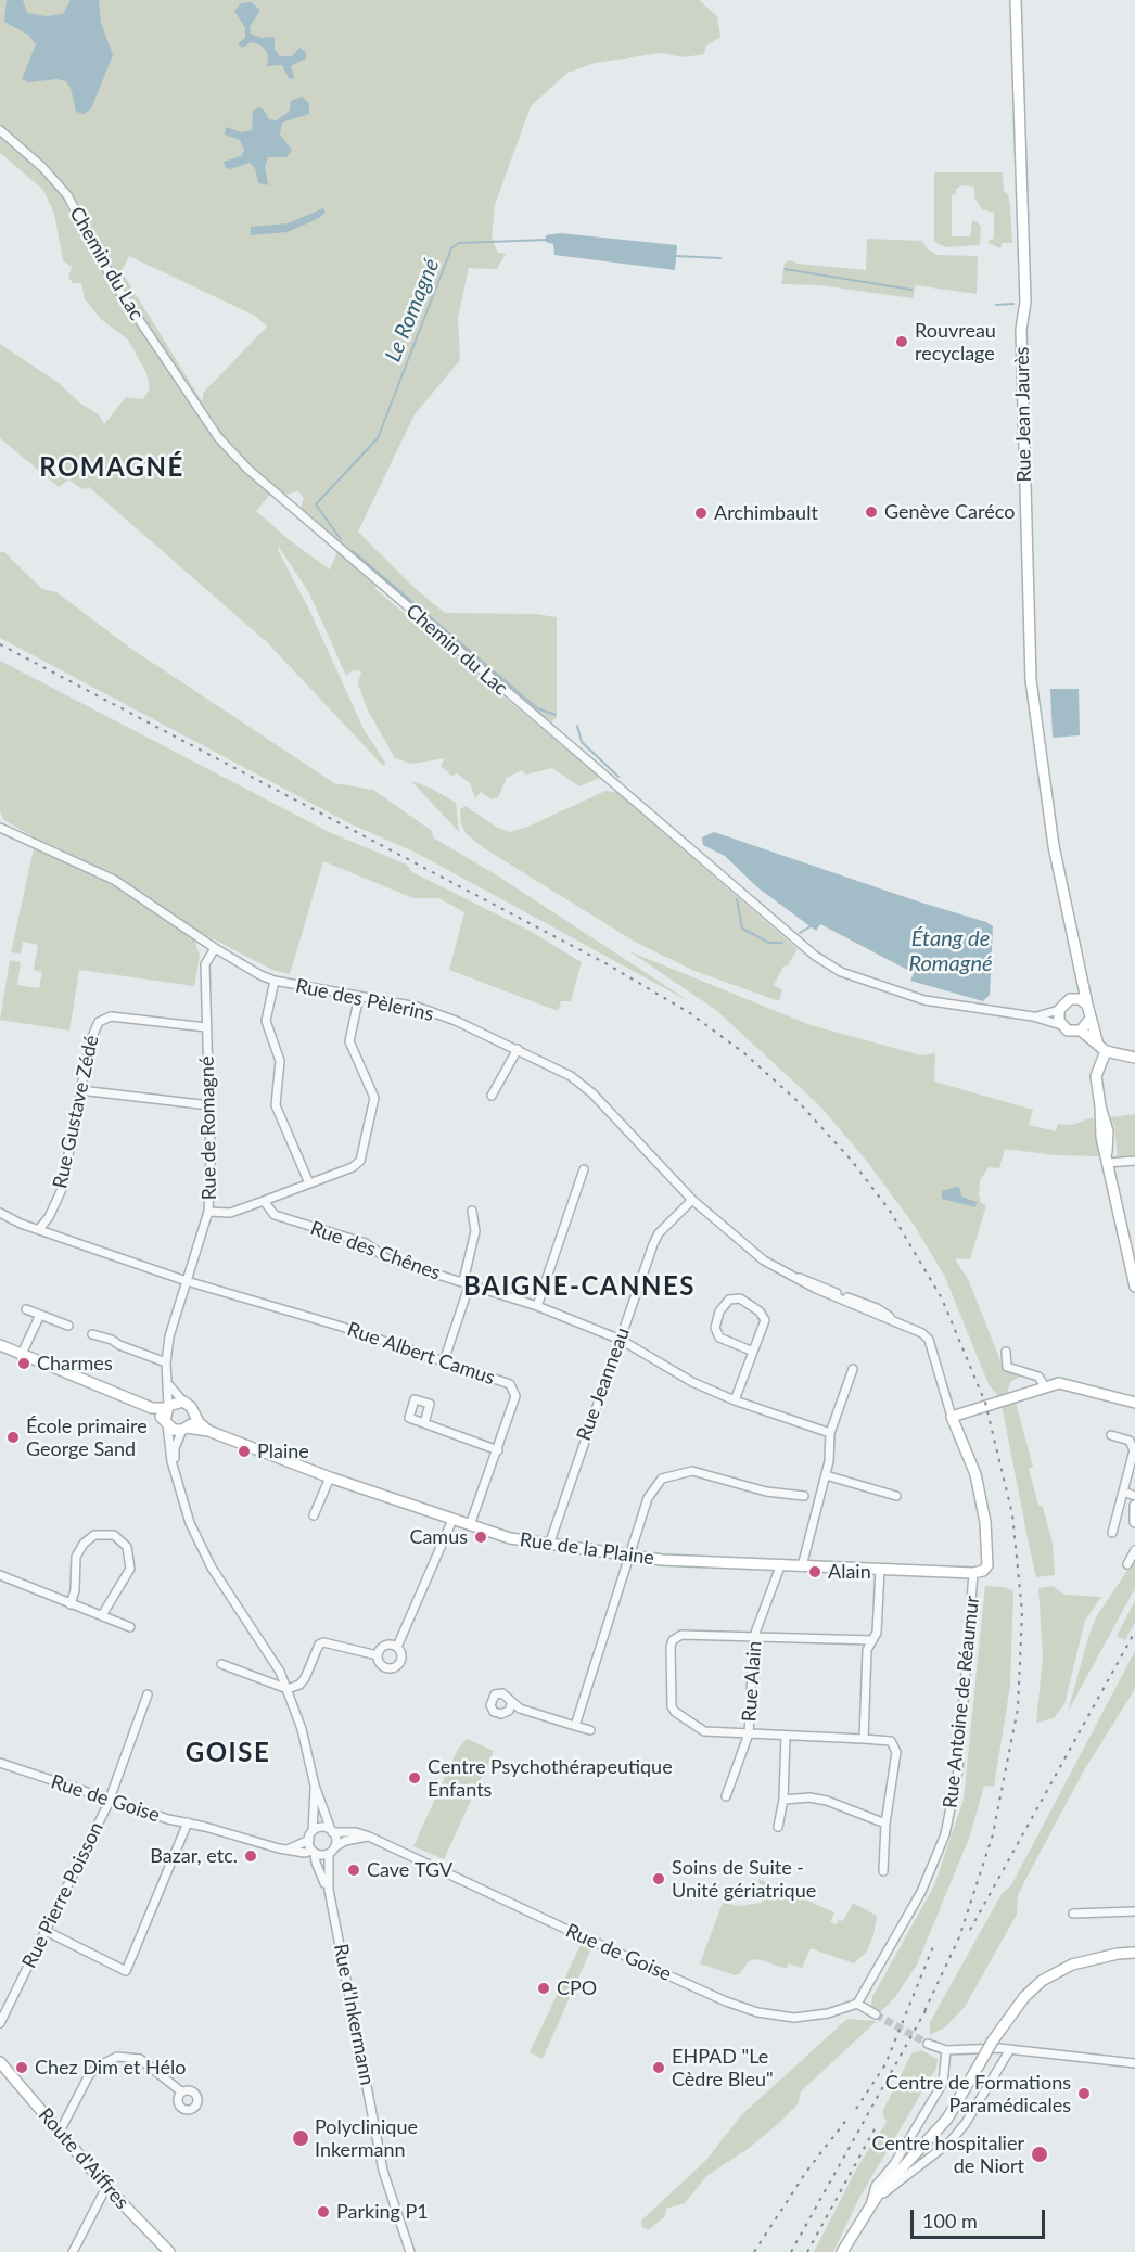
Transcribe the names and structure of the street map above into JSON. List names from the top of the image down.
{
  "streets": {
    "street": [
      "Chemin du Lac",
      "Rue Jean Jaurès",
      "Rue des Pèlerins",
      "Rue Gustave Zédé",
      "Rue de Romagné",
      "Rue des Chênes",
      "Rue Albert Camus",
      "Rue Jeanneau",
      "Rue de la Plaine",
      "Rue Alain",
      "Rue Antoine de Réaumur",
      "Rue de Goise",
      "Rue Pierre Poisson",
      "Rue d'Inkermann",
      "Route d'Aiffres"
    ]
  },
  "crossings": [
    ["Chemin du Lac", "Rue Jean Jaurès"],
    ["Rue des Pèlerins", "Rue de Romagné"],
    ["Rue des Pèlerins", "Rue Jeanneau"],
    ["Rue Gustave Zédé", "Rue de Romagné"],
    ["Rue Gustave Zédé", "Rue Albert Camus"],
    ["Rue de Romagné", "Rue Albert Camus"],
    ["Rue de Romagné", "Rue de la Plaine"],
    ["Rue des Chênes", "Rue Jeanneau"],
    ["Rue Albert Camus", "Rue de la Plaine"],
    ["Rue Jeanneau", "Rue de la Plaine"],
    ["Rue de la Plaine", "Rue Alain"],
    ["Rue de la Plaine", "Rue Antoine de Réaumur"],
    ["Rue Antoine de Réaumur", "Rue de Goise"],
    ["Rue de Goise", "Rue Pierre Poisson"],
    ["Rue de Goise", "Rue d'Inkermann"]
  ],
  "districts": ["ROMAGNÉ", "BAIGNE-CANNES", "GOISE"],
  "water": ["Le Romagné", "Étang de Romagné"],
  "places": [
    "Rouvreau recyclage",
    "Genève Caréco",
    "Archimbault",
    "Charmes",
    "École primaire George Sand",
    "Plaine",
    "Camus",
    "Alain",
    "Centre Psychothérapeutique Enfants",
    "Bazar, etc.",
    "Cave TGV",
    "Soins de Suite - Unité gériatrique",
    "CPO",
    "Chez Dim et Hélo",
    "EHPAD \"Le Cèdre Bleu\"",
    "Centre de Formations Paramédicales",
    "Polyclinique Inkermann",
    "Centre hospitalier de Niort",
    "Parking P1"
  ],
  "scale_bar": "100 m"
}
